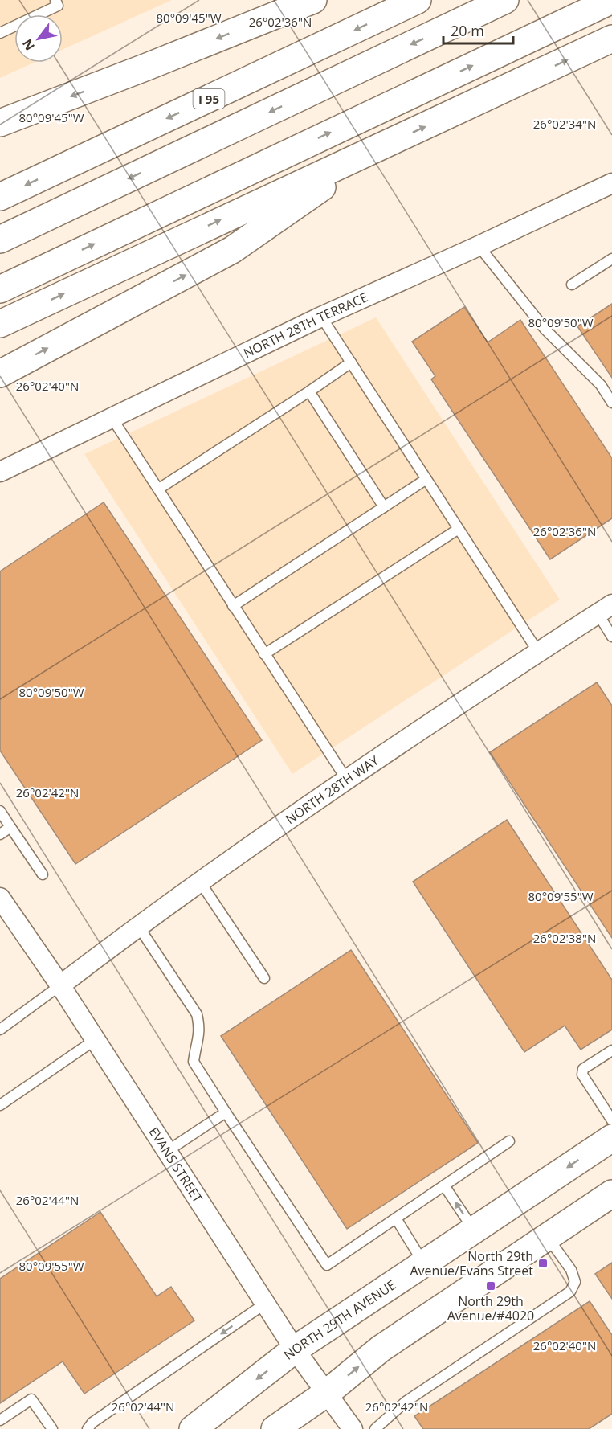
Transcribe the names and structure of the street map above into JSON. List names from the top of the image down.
{
  "streets": {
    "main road": ["I 95", "NORTH 29TH AVENUE"],
    "street": ["NORTH 28TH TERRACE", "NORTH 28TH WAY", "EVANS STREET"]
  },
  "crossings": [
    ["NORTH 28TH WAY", "EVANS STREET"],
    ["EVANS STREET", "NORTH 29TH AVENUE"]
  ],
  "places": {
    "transit": ["North 29th Avenue/Evans Street", "North 29th Avenue/#4020"]
  },
  "scale_bar": "20 m",
  "north": "bottom left",
  "coordinates": [
    "80°09'45\"W",
    "26°02'36\"N",
    "26°02'34\"N",
    "80°09'50\"W",
    "26°02'40\"N",
    "26°02'42\"N",
    "80°09'55\"W",
    "26°02'38\"N",
    "26°02'44\"N"
  ]
}
